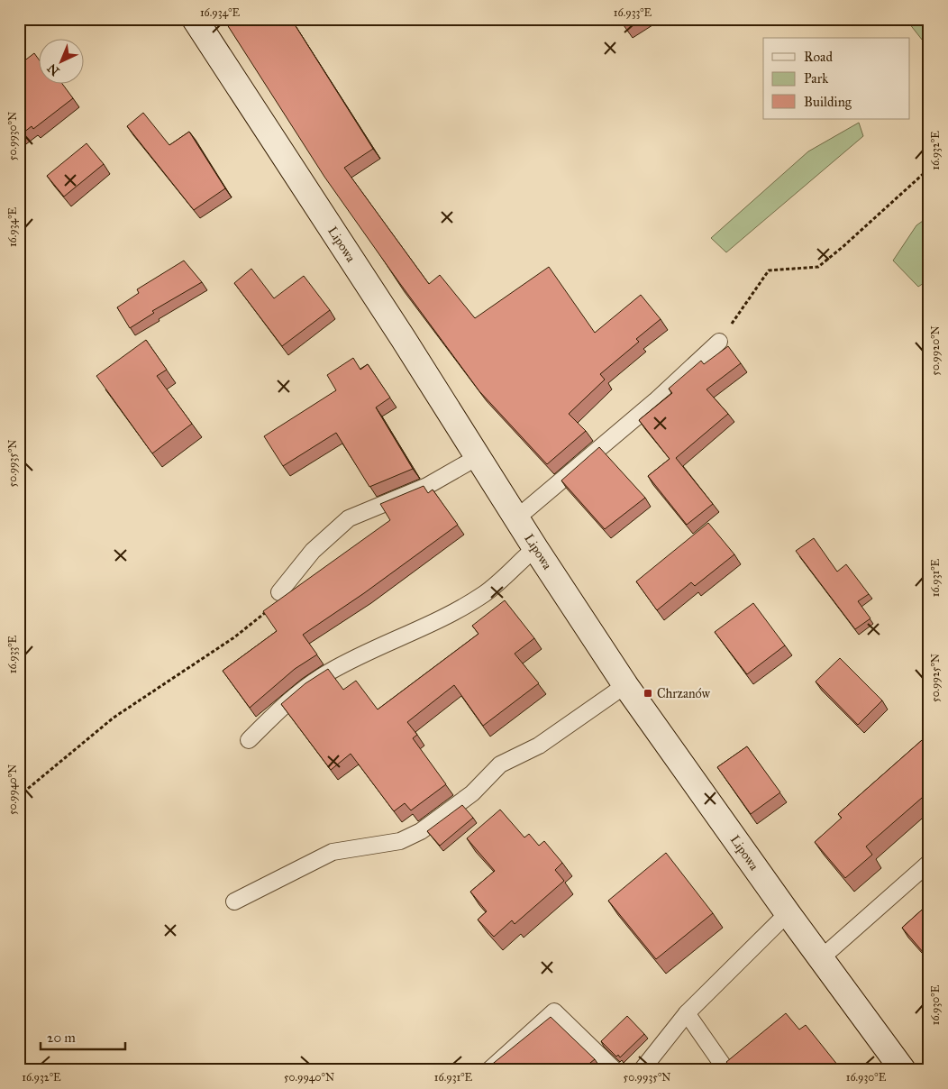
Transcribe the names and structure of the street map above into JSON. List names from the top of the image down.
{
  "streets": {
    "street": ["Lipowa"]
  },
  "places": {
    "transit": ["Chrzanów"]
  },
  "legend": ["Road", "Park", "Building"],
  "scale_bar": "20 m",
  "north": "bottom left",
  "coordinates": [
    "16.934°E",
    "16.933°E",
    "50.9930°N",
    "16.932°E",
    "50.9920°N",
    "50.9935°N",
    "16.931°E",
    "50.9925°N",
    "50.9940°N",
    "16.930°E"
  ]
}
